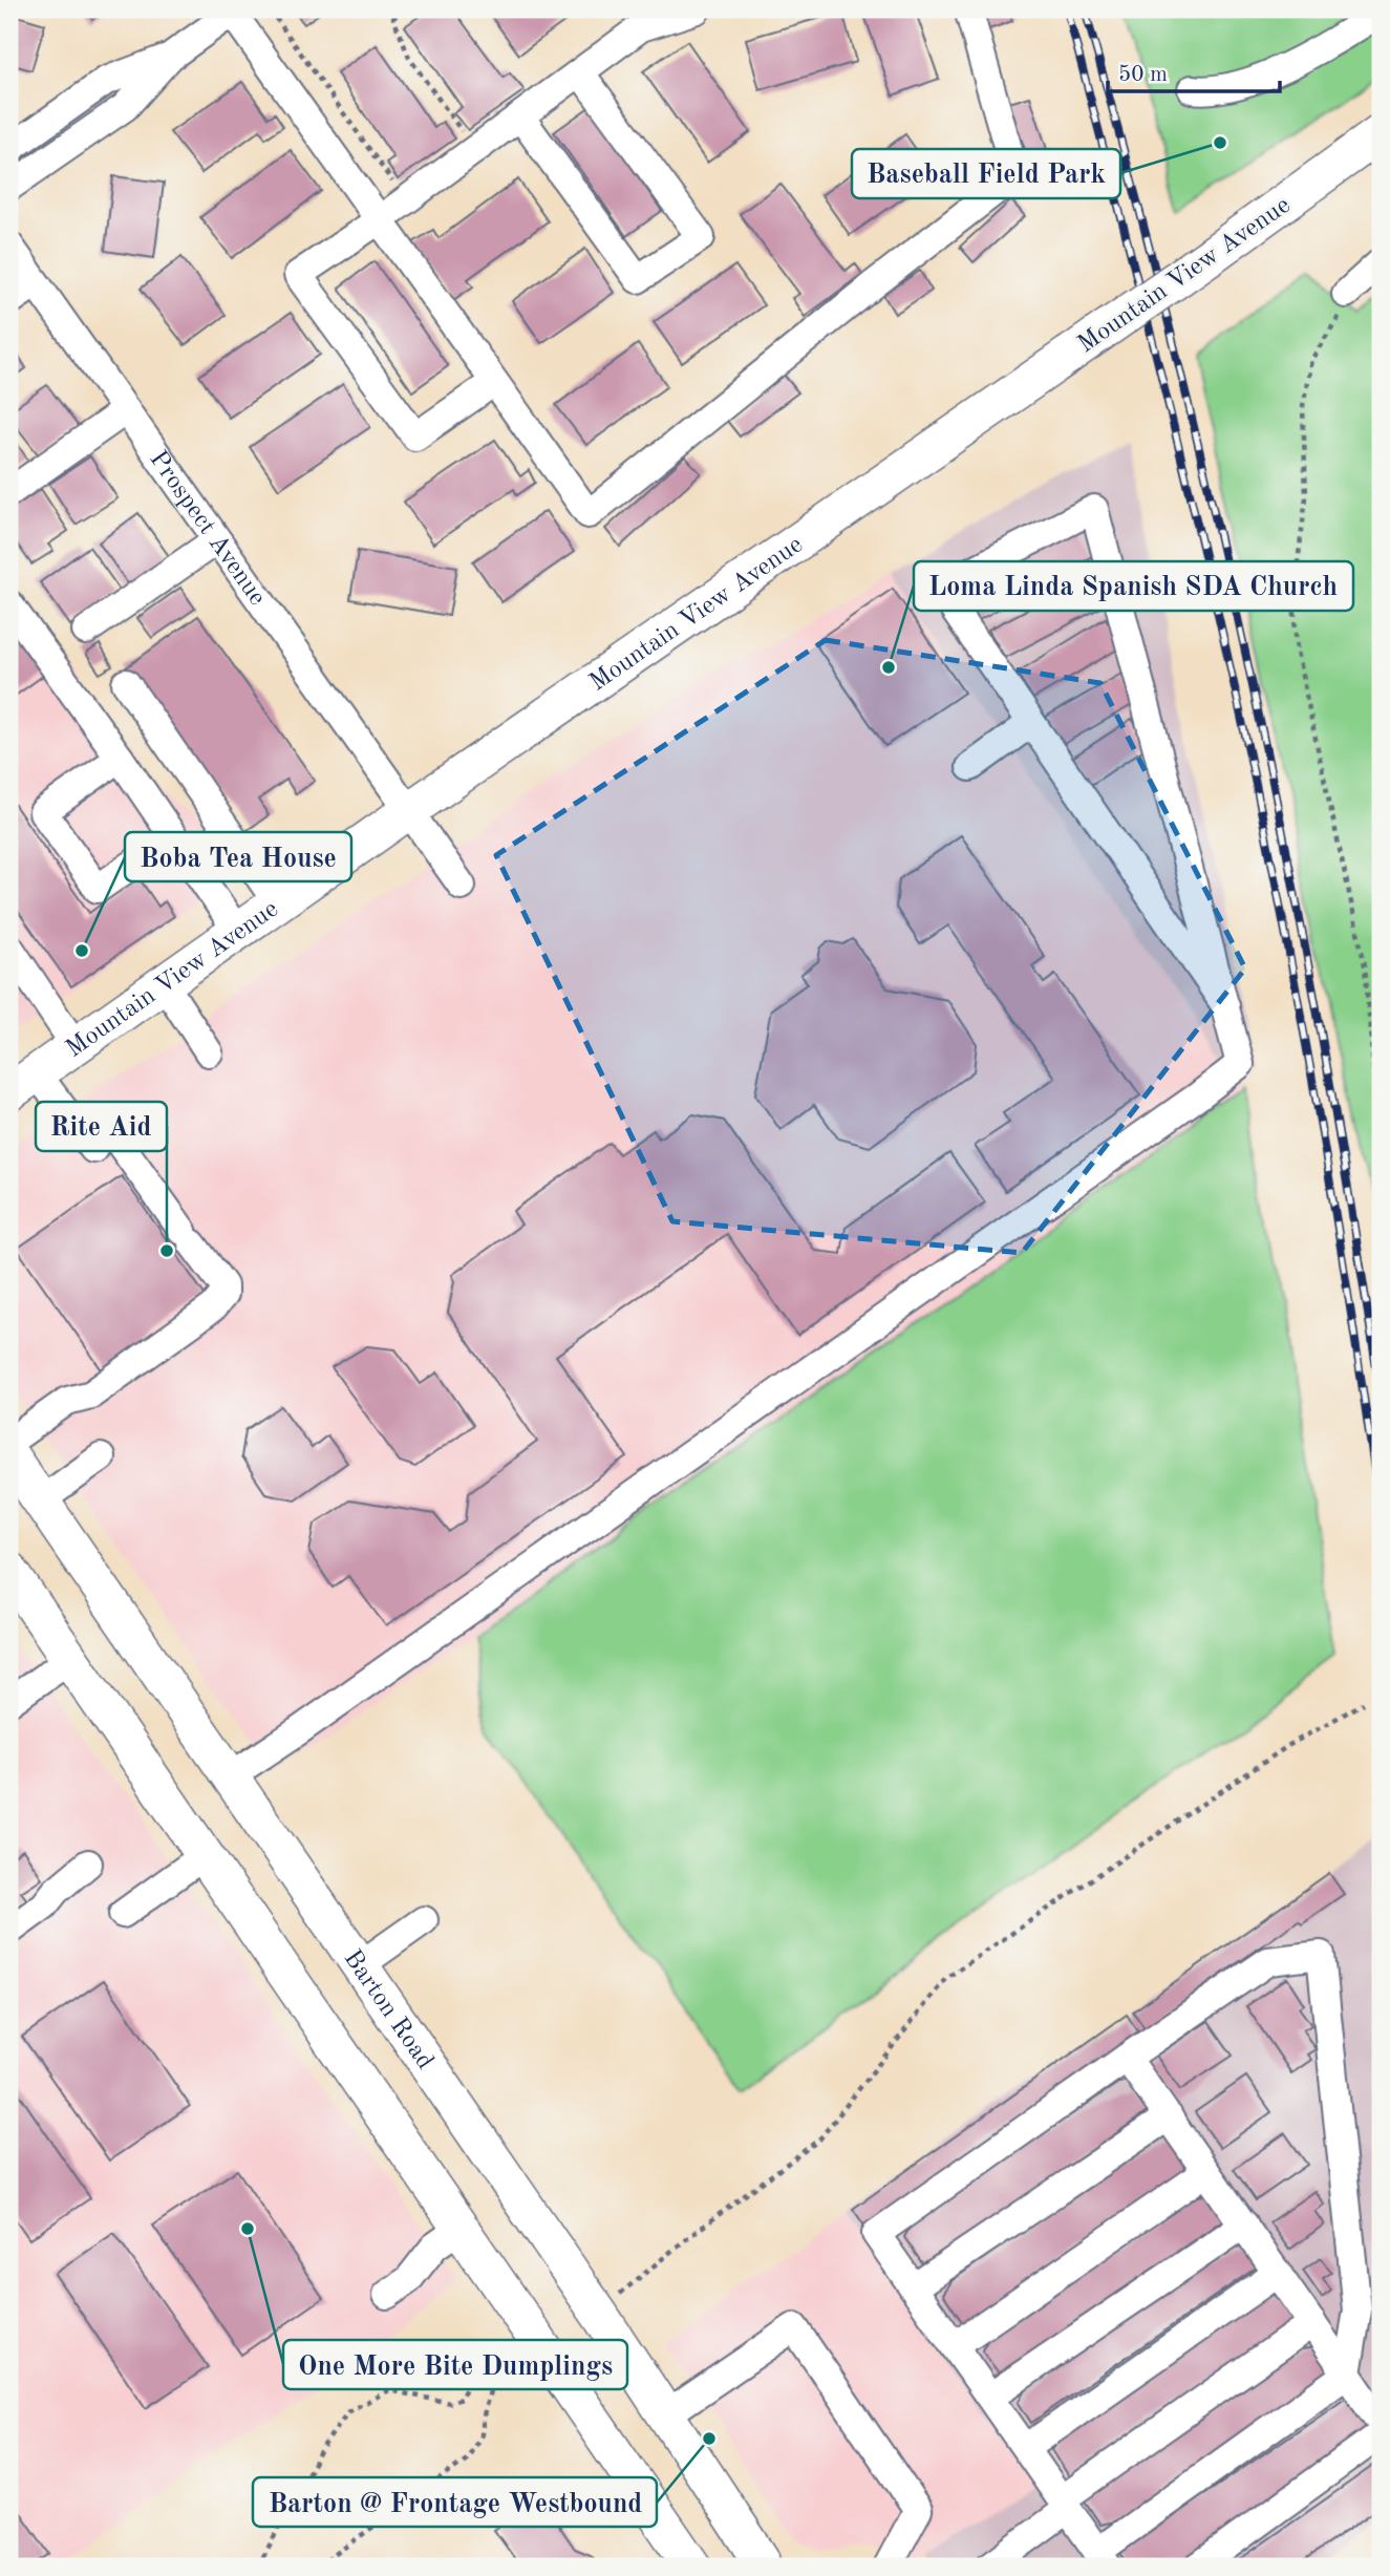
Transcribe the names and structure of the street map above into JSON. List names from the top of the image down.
{
  "streets": {
    "main road": ["Mountain View Avenue", "Barton Road"],
    "street": ["Prospect Avenue"]
  },
  "crossings": [
    ["Mountain View Avenue", "Prospect Avenue"]
  ],
  "places": [
    "Baseball Field Park",
    "Loma Linda Spanish SDA Church",
    "Boba Tea House",
    "Rite Aid",
    "One More Bite Dumplings",
    "Barton @ Frontage Westbound"
  ],
  "scale_bar": "50 m"
}
